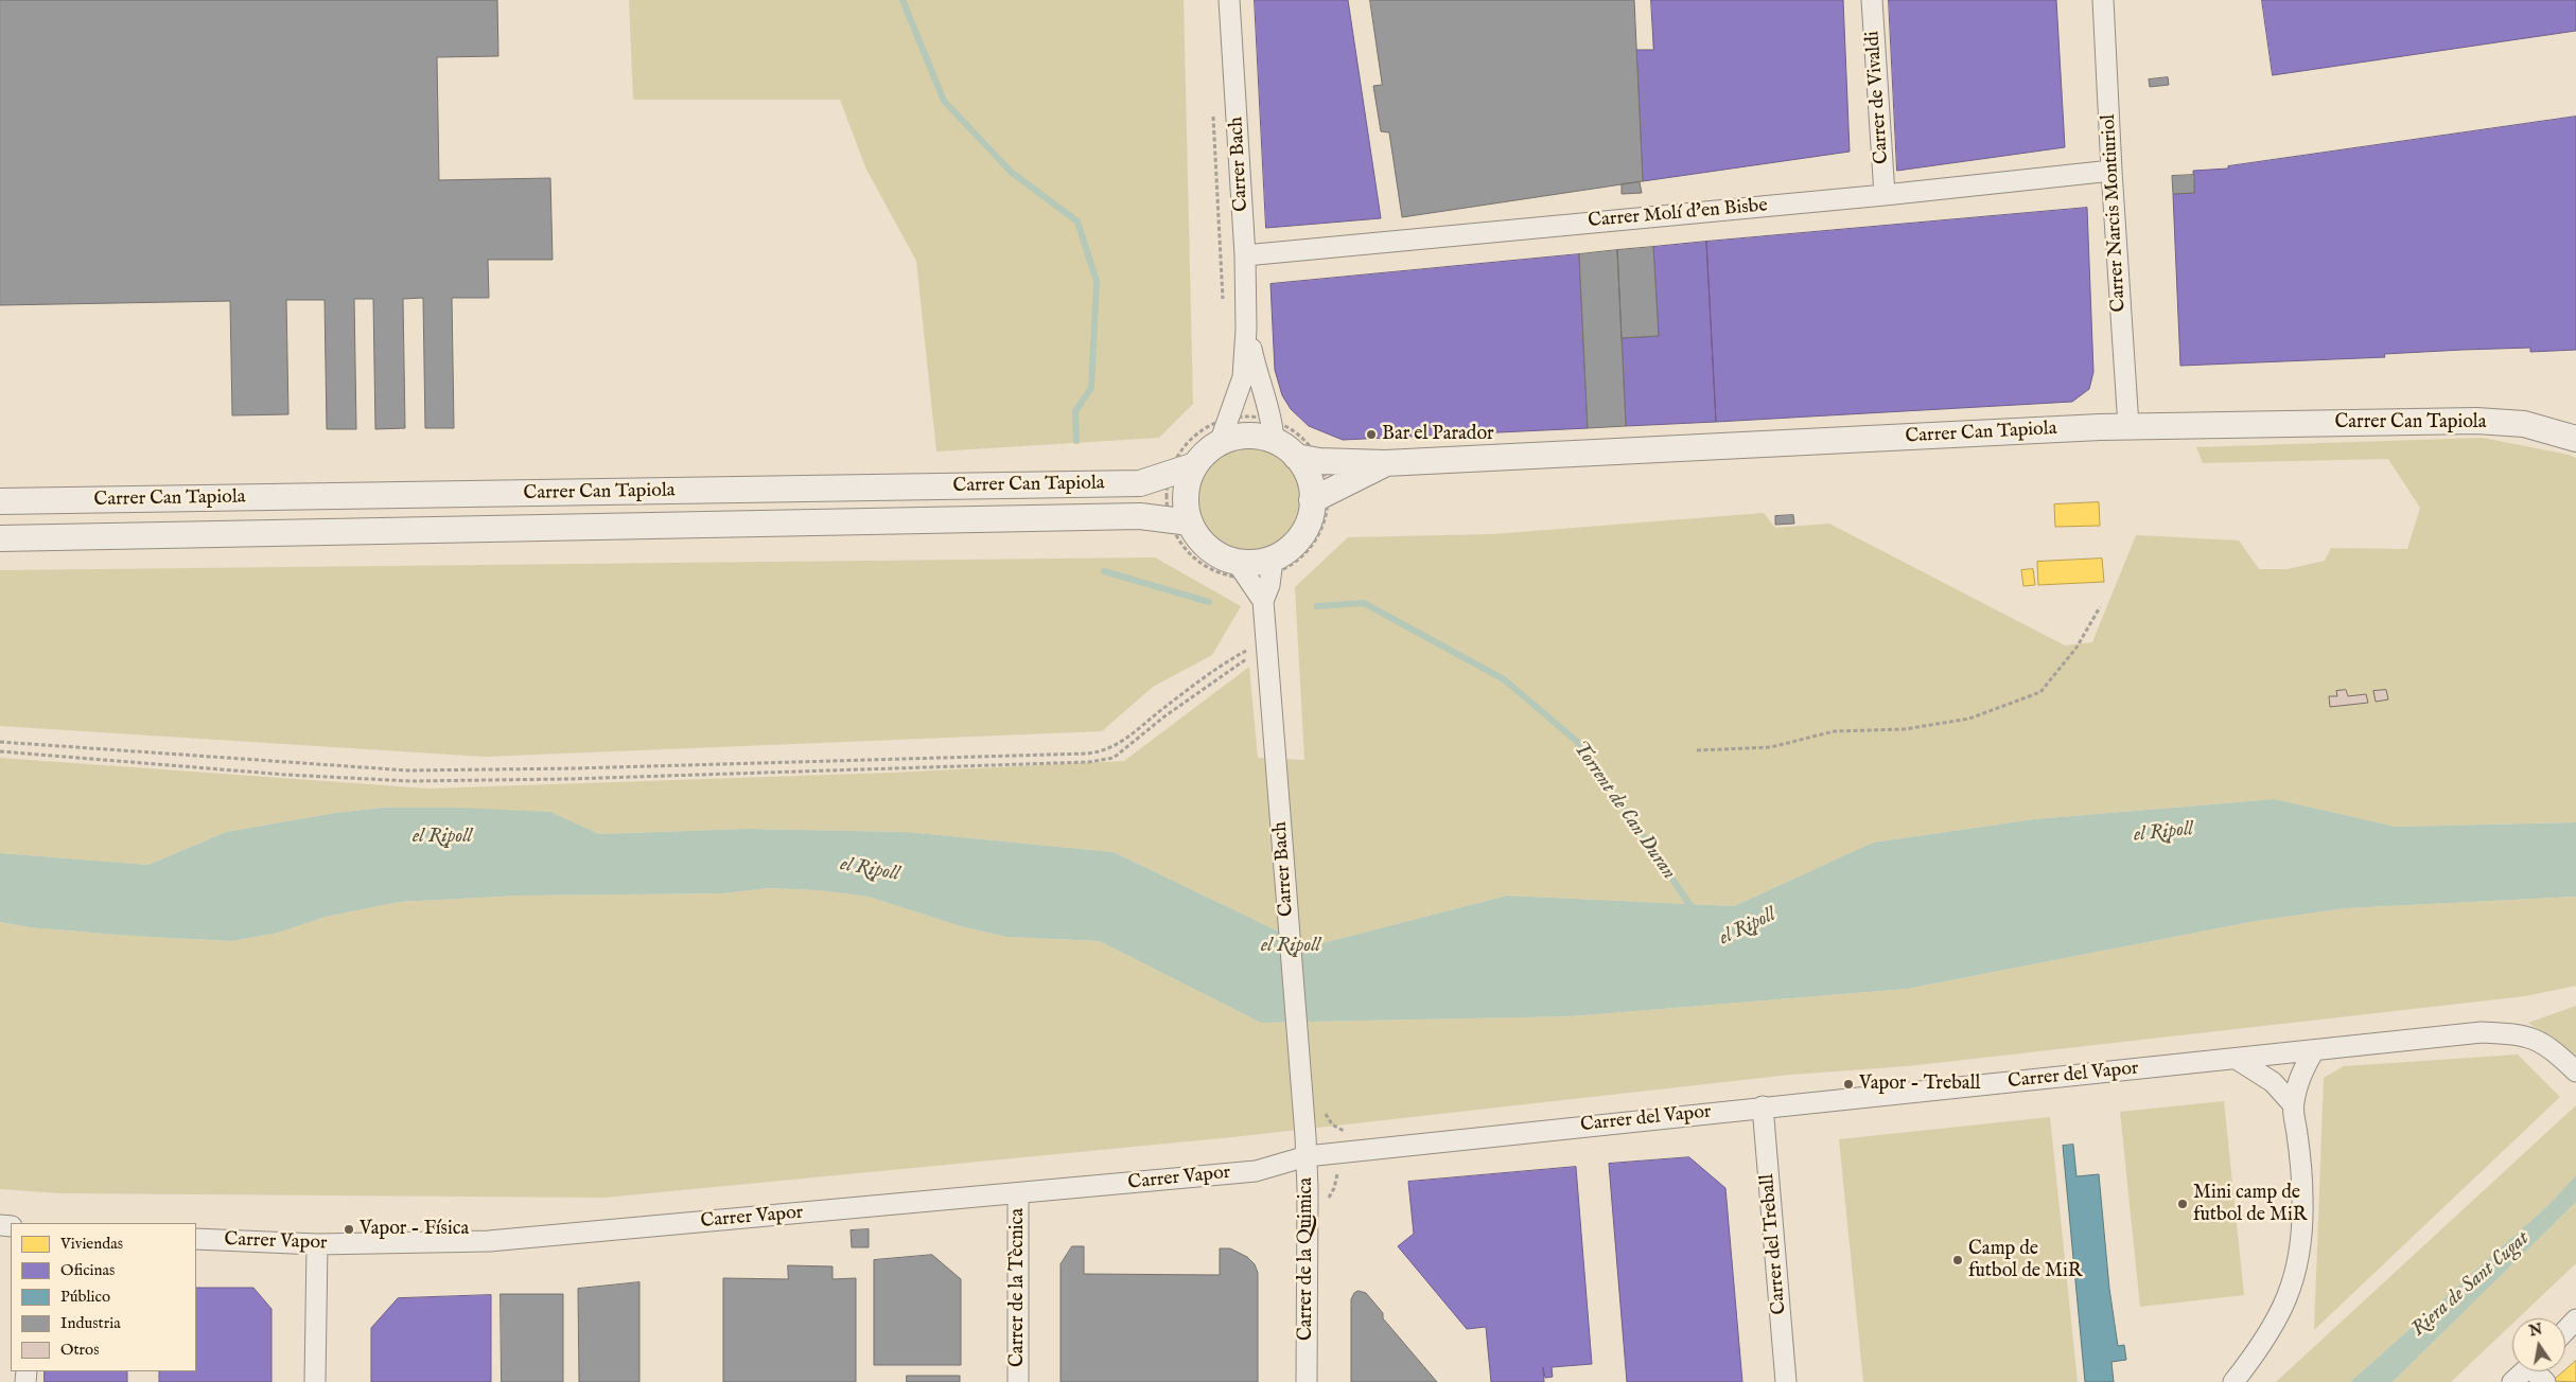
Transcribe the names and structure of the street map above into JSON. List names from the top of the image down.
{
  "streets": {
    "street": [
      "Carrer de Vivaldi",
      "Carrer Bach",
      "Carrer Narcis Montiuriol",
      "Carrer Molí d'en Bisbe",
      "Carrer Can Tapiola",
      "Carrer del Vapor",
      "Carrer Vapor",
      "Carrer del Treball",
      "Carrer de la Quimica",
      "Carrer de la Tècnica"
    ]
  },
  "crossings": [
    ["Carrer de Vivaldi", "Carrer Molí d'en Bisbe"],
    ["Carrer Bach", "Carrer Molí d'en Bisbe"],
    ["Carrer Bach", "Carrer Can Tapiola"],
    ["Carrer Bach", "Carrer del Vapor"],
    ["Carrer Bach", "Carrer Vapor"],
    ["Carrer Bach", "Carrer de la Quimica"],
    ["Carrer Narcis Montiuriol", "Carrer Molí d'en Bisbe"],
    ["Carrer Narcis Montiuriol", "Carrer Can Tapiola"],
    ["Carrer del Vapor", "Carrer Vapor"],
    ["Carrer del Vapor", "Carrer del Treball"],
    ["Carrer del Vapor", "Carrer de la Quimica"],
    ["Carrer Vapor", "Carrer de la Quimica"],
    ["Carrer Vapor", "Carrer de la Tècnica"]
  ],
  "water": ["Torrent de Can Duran", "el Ripoll", "Riera de Sant Cugat"],
  "places": [
    "Bar el Parador",
    "Vapor - Treball",
    "Mini camp de futbol de MiR",
    "Vapor - Física",
    "Camp de futbol de MiR"
  ],
  "legend": [
    "Viviendas",
    "Oficinas",
    "Público",
    "Industria",
    "Otros"
  ],
  "north": "top"
}
